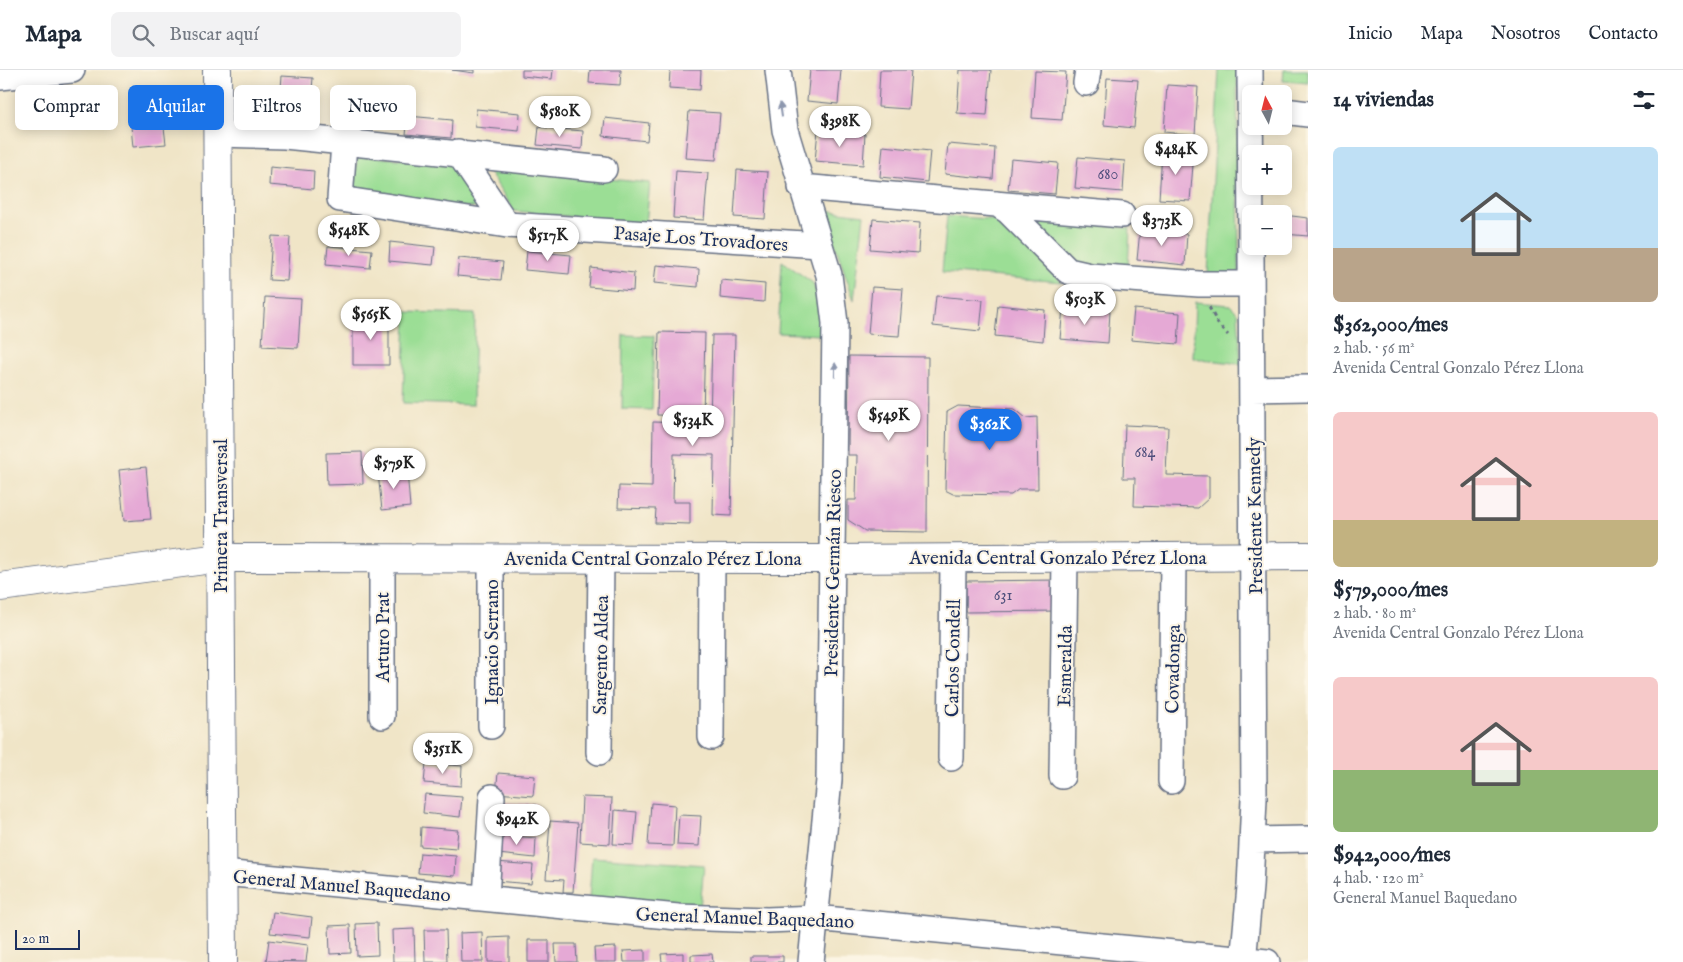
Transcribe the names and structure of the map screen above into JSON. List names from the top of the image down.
{
  "streets": {
    "street": [
      "Pasaje Los Trovadores",
      "Primera Transversal",
      "Presidente Kennedy",
      "Avenida Central Gonzalo Pérez Llona",
      "Presidente Germán Riesco",
      "Arturo Prat",
      "Ignacio Serrano",
      "Sargento Aldea",
      "Carlos Condell",
      "Esmeralda",
      "Covadonga",
      "General Manuel Baquedano"
    ]
  },
  "crossings": [
    ["Pasaje Los Trovadores", "Presidente Germán Riesco"],
    ["Primera Transversal", "Avenida Central Gonzalo Pérez Llona"],
    ["Primera Transversal", "General Manuel Baquedano"],
    ["Presidente Kennedy", "Avenida Central Gonzalo Pérez Llona"],
    ["Presidente Kennedy", "General Manuel Baquedano"],
    ["Avenida Central Gonzalo Pérez Llona", "Presidente Germán Riesco"],
    ["Avenida Central Gonzalo Pérez Llona", "Arturo Prat"],
    ["Avenida Central Gonzalo Pérez Llona", "Ignacio Serrano"],
    ["Avenida Central Gonzalo Pérez Llona", "Sargento Aldea"],
    ["Avenida Central Gonzalo Pérez Llona", "Carlos Condell"],
    ["Avenida Central Gonzalo Pérez Llona", "Esmeralda"],
    ["Avenida Central Gonzalo Pérez Llona", "Covadonga"],
    ["Presidente Germán Riesco", "General Manuel Baquedano"]
  ],
  "one_way": ["Presidente Germán Riesco"],
  "house_numbers": ["680", "684", "631"],
  "scale_bar": "20 m",
  "north": "top",
  "page": {
    "header": "Mapa",
    "search": "Buscar aquí",
    "nav": [
      "Inicio",
      "Mapa",
      "Nosotros",
      "Contacto"
    ],
    "heading": "14 viviendas",
    "map_buttons": ["+", "−"],
    "chip": [
      "Comprar",
      "Alquilar",
      "Filtros",
      "Nuevo"
    ],
    "price": [
      "$580K",
      "$398K",
      "$484K",
      "$373K",
      "$548K",
      "$517K",
      "$503K",
      "$565K",
      "$549K",
      "$534K",
      "$362K",
      "$579K",
      "$351K",
      "$942K"
    ],
    "list": [
      {
        "name": "$362,000/mes",
        "note": "2 hab. · 56 m² · Avenida Central Gonzalo Pérez Llona"
      },
      {
        "name": "$579,000/mes",
        "note": "2 hab. · 80 m² · Avenida Central Gonzalo Pérez Llona"
      },
      {
        "name": "$942,000/mes",
        "note": "4 hab. · 120 m² · General Manuel Baquedano"
      }
    ],
    "scale": "20 m"
  }
}
